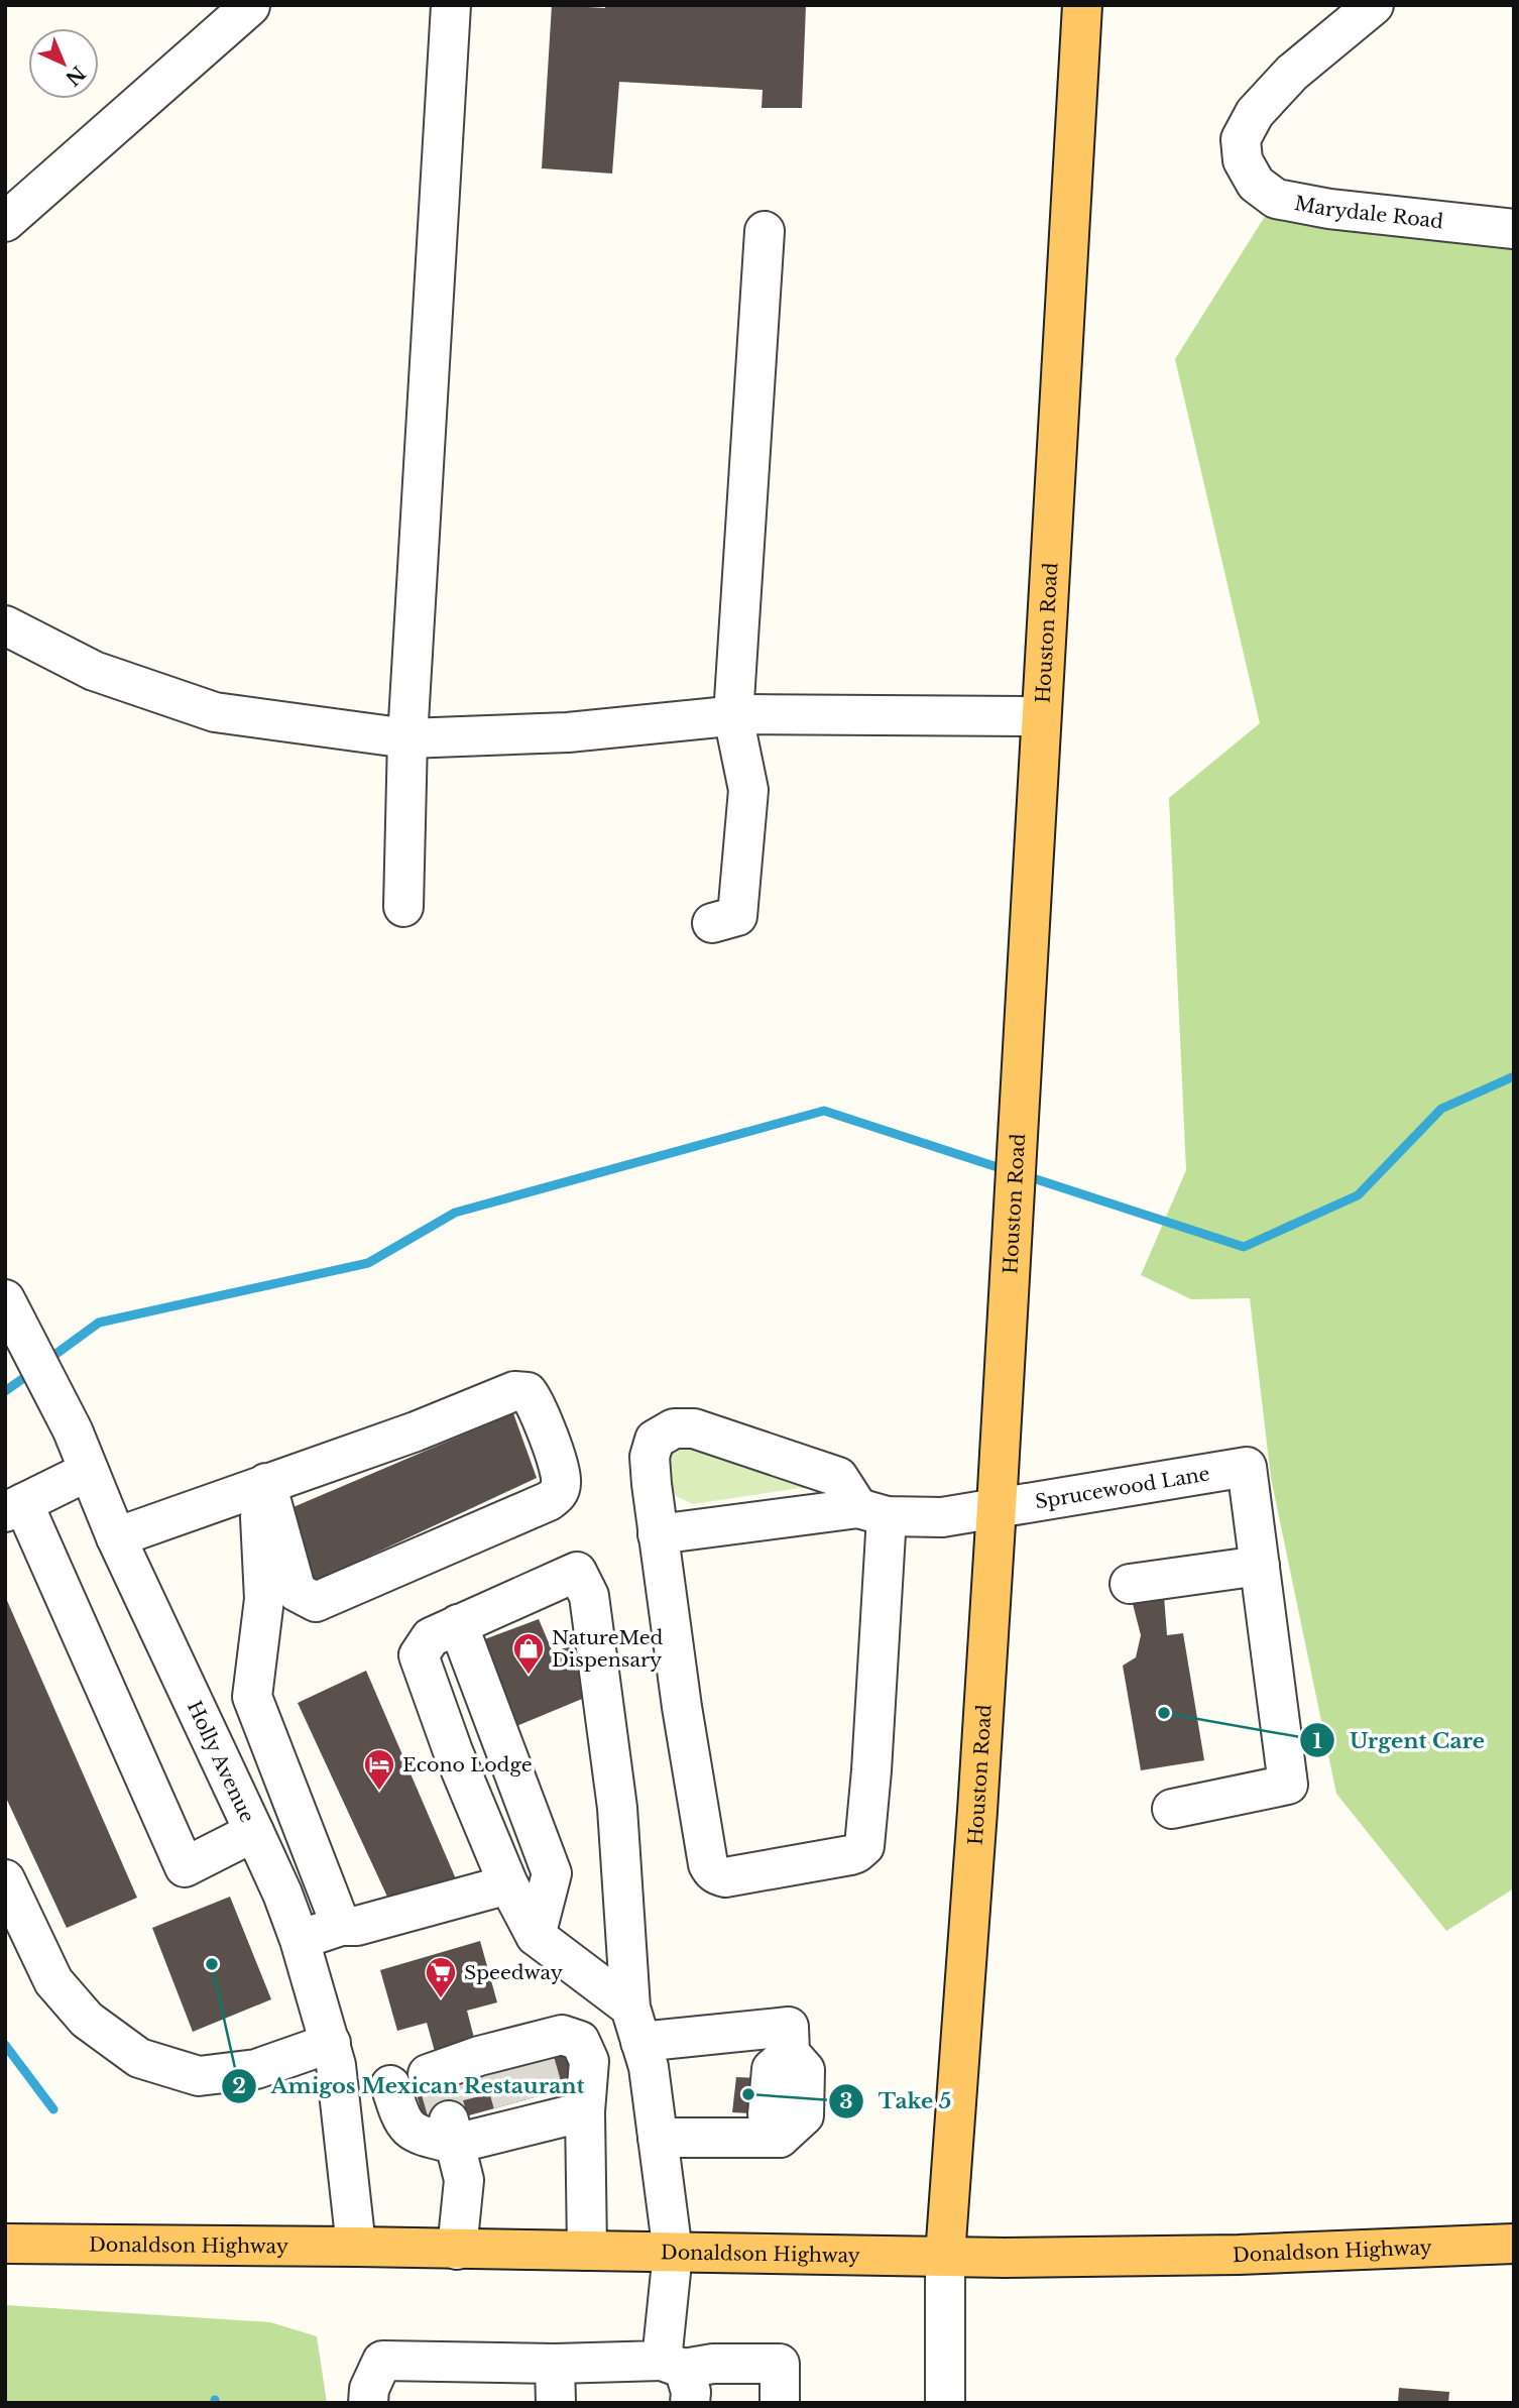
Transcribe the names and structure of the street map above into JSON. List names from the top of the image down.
{
  "streets": {
    "main road": ["Houston Road", "Donaldson Highway"],
    "street": ["Marydale Road", "Sprucewood Lane", "Holly Avenue"]
  },
  "crossings": [
    ["Houston Road", "Sprucewood Lane"],
    ["Houston Road", "Donaldson Highway"],
    ["Holly Avenue", "Donaldson Highway"]
  ],
  "places": {
    "shop": ["NatureMed Dispensary"],
    "other": ["Urgent Care", "Amigos Mexican Restaurant", "Take 5"],
    "hotel": ["Econo Lodge"],
    "supermarket": ["Speedway"]
  },
  "north": "bottom right"
}
